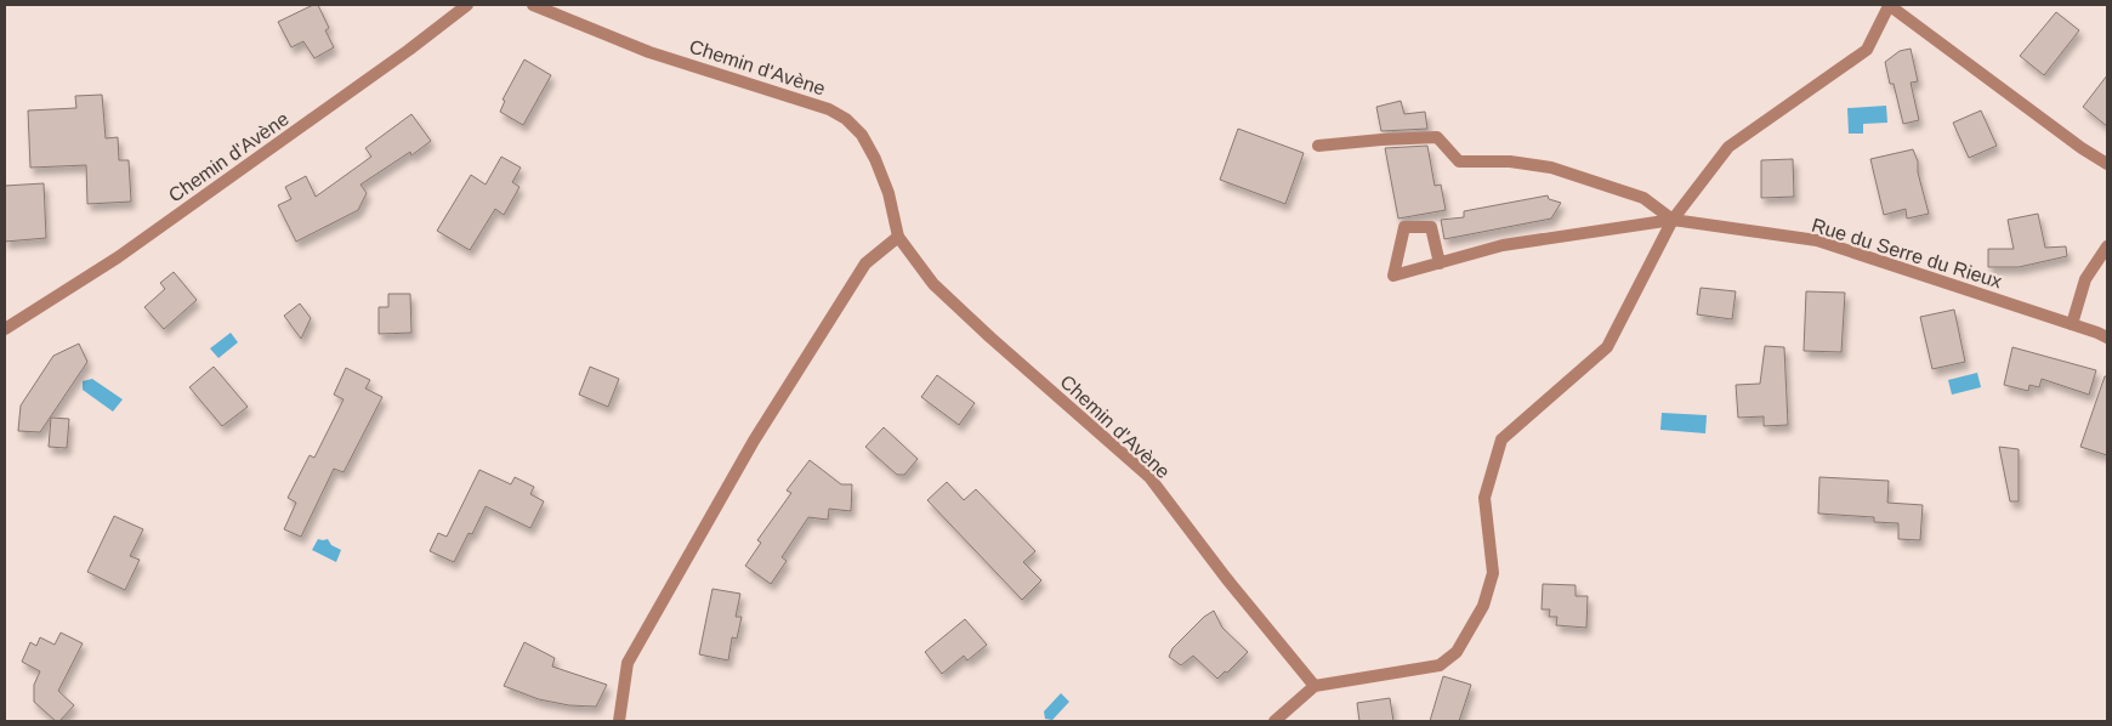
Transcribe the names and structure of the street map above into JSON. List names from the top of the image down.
{
  "streets": {
    "street": ["Chemin d'Avène", "Rue du Serre du Rieux"]
  }
}
